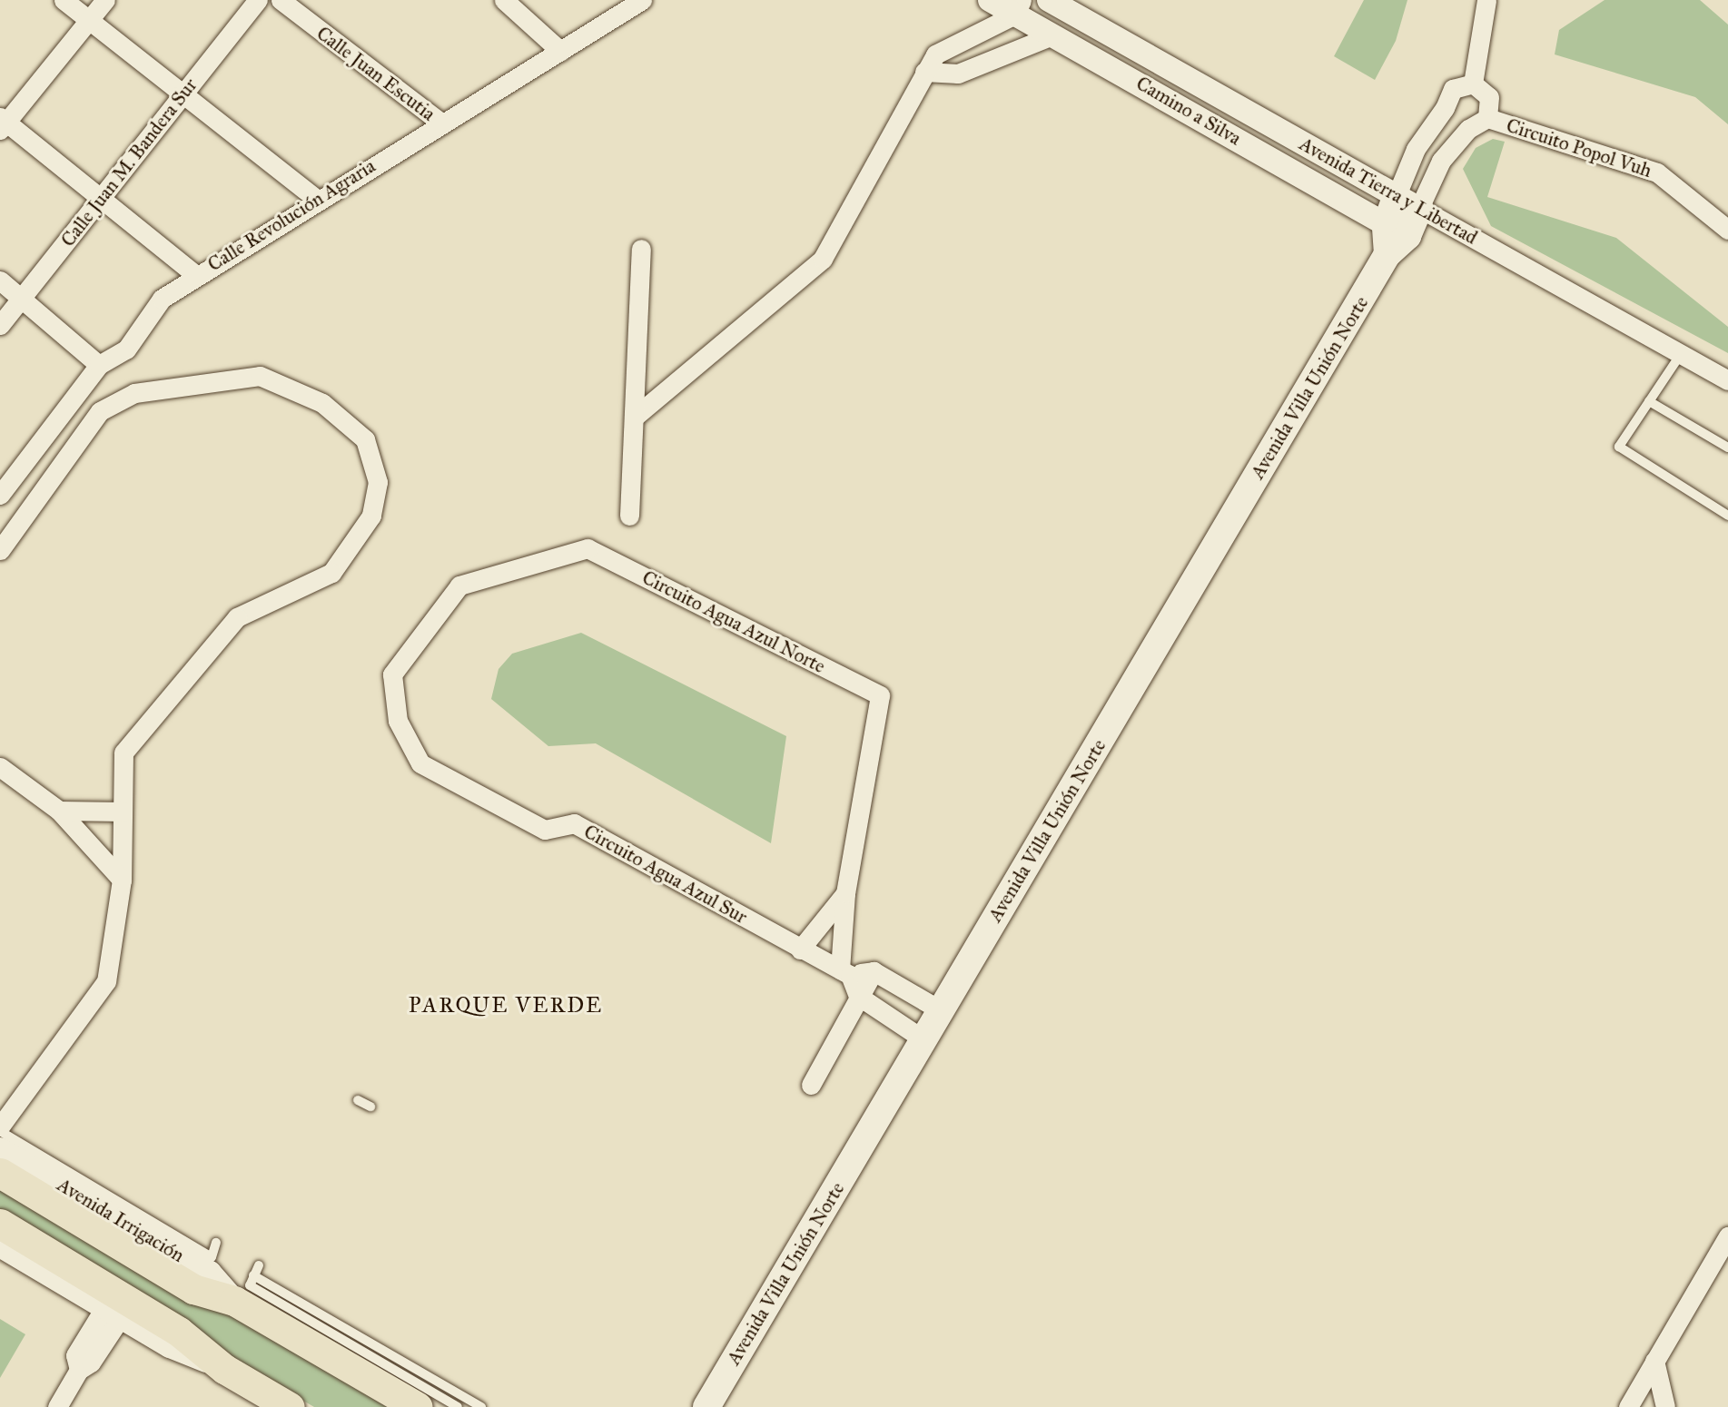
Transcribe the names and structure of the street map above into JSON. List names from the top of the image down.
{
  "streets": {
    "main road": ["Avenida Villa Unión Norte", "Avenida Irrigación"],
    "street": [
      "Calle Juan Escutia",
      "Camino a Silva",
      "Circuito Popol Vuh",
      "Calle Juan M. Bandera Sur",
      "Avenida Tierra y Libertad",
      "Calle Revolución Agraria",
      "Circuito Agua Azul Norte",
      "Circuito Agua Azul Sur"
    ]
  },
  "crossings": [
    ["Calle Juan Escutia", "Calle Revolución Agraria"],
    ["Camino a Silva", "Avenida Villa Unión Norte"],
    ["Circuito Popol Vuh", "Avenida Tierra y Libertad"],
    ["Circuito Popol Vuh", "Avenida Villa Unión Norte"],
    ["Avenida Tierra y Libertad", "Avenida Villa Unión Norte"],
    ["Circuito Agua Azul Norte", "Circuito Agua Azul Sur"]
  ],
  "districts": ["PARQUE VERDE"]
}
